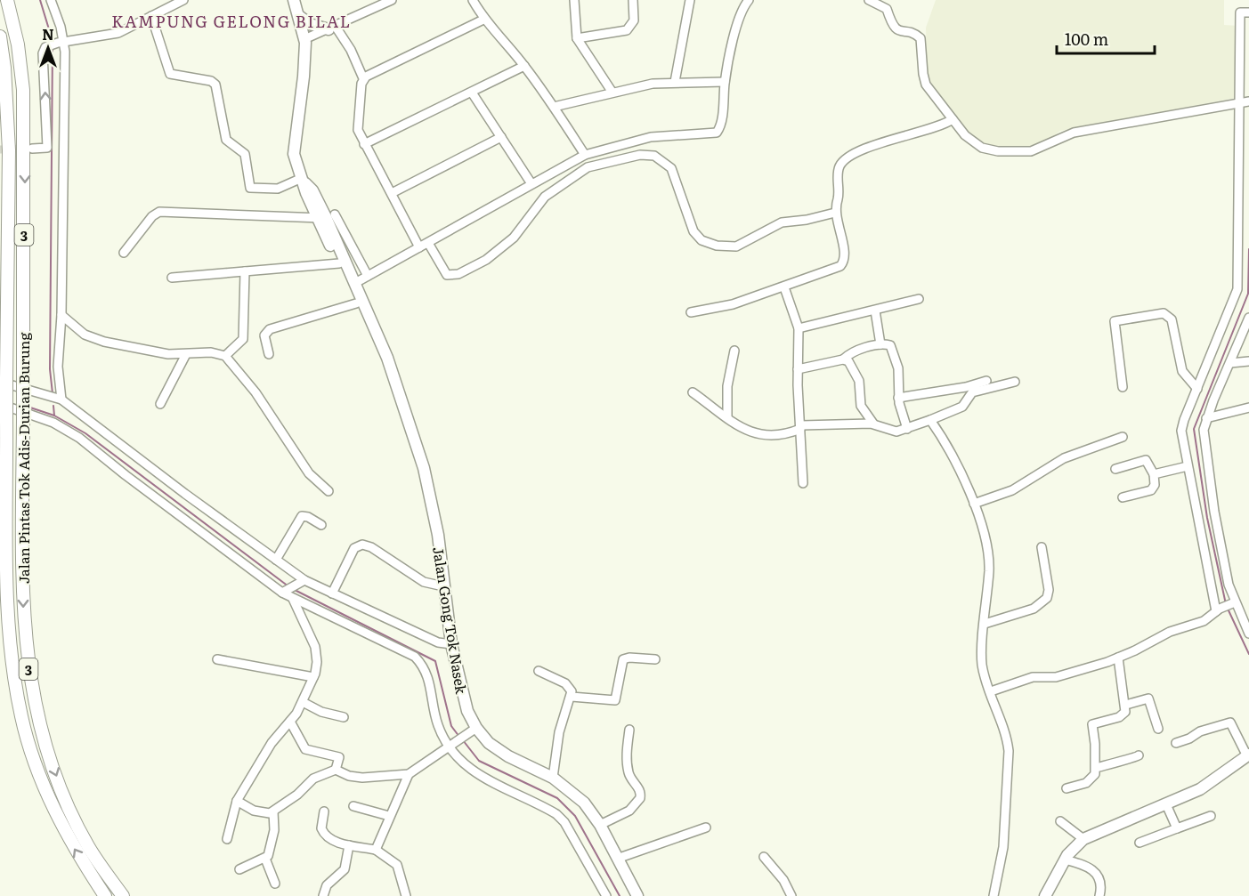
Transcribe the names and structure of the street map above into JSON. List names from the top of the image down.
{
  "streets": {
    "main road": ["3", "Jalan Pintas Tok Adis-Durian Burung", "Jalan Gong Tok Nasek"]
  },
  "districts": ["KAMPUNG GELONG BILAL"],
  "scale_bar": "100 m",
  "north": "top"
}
